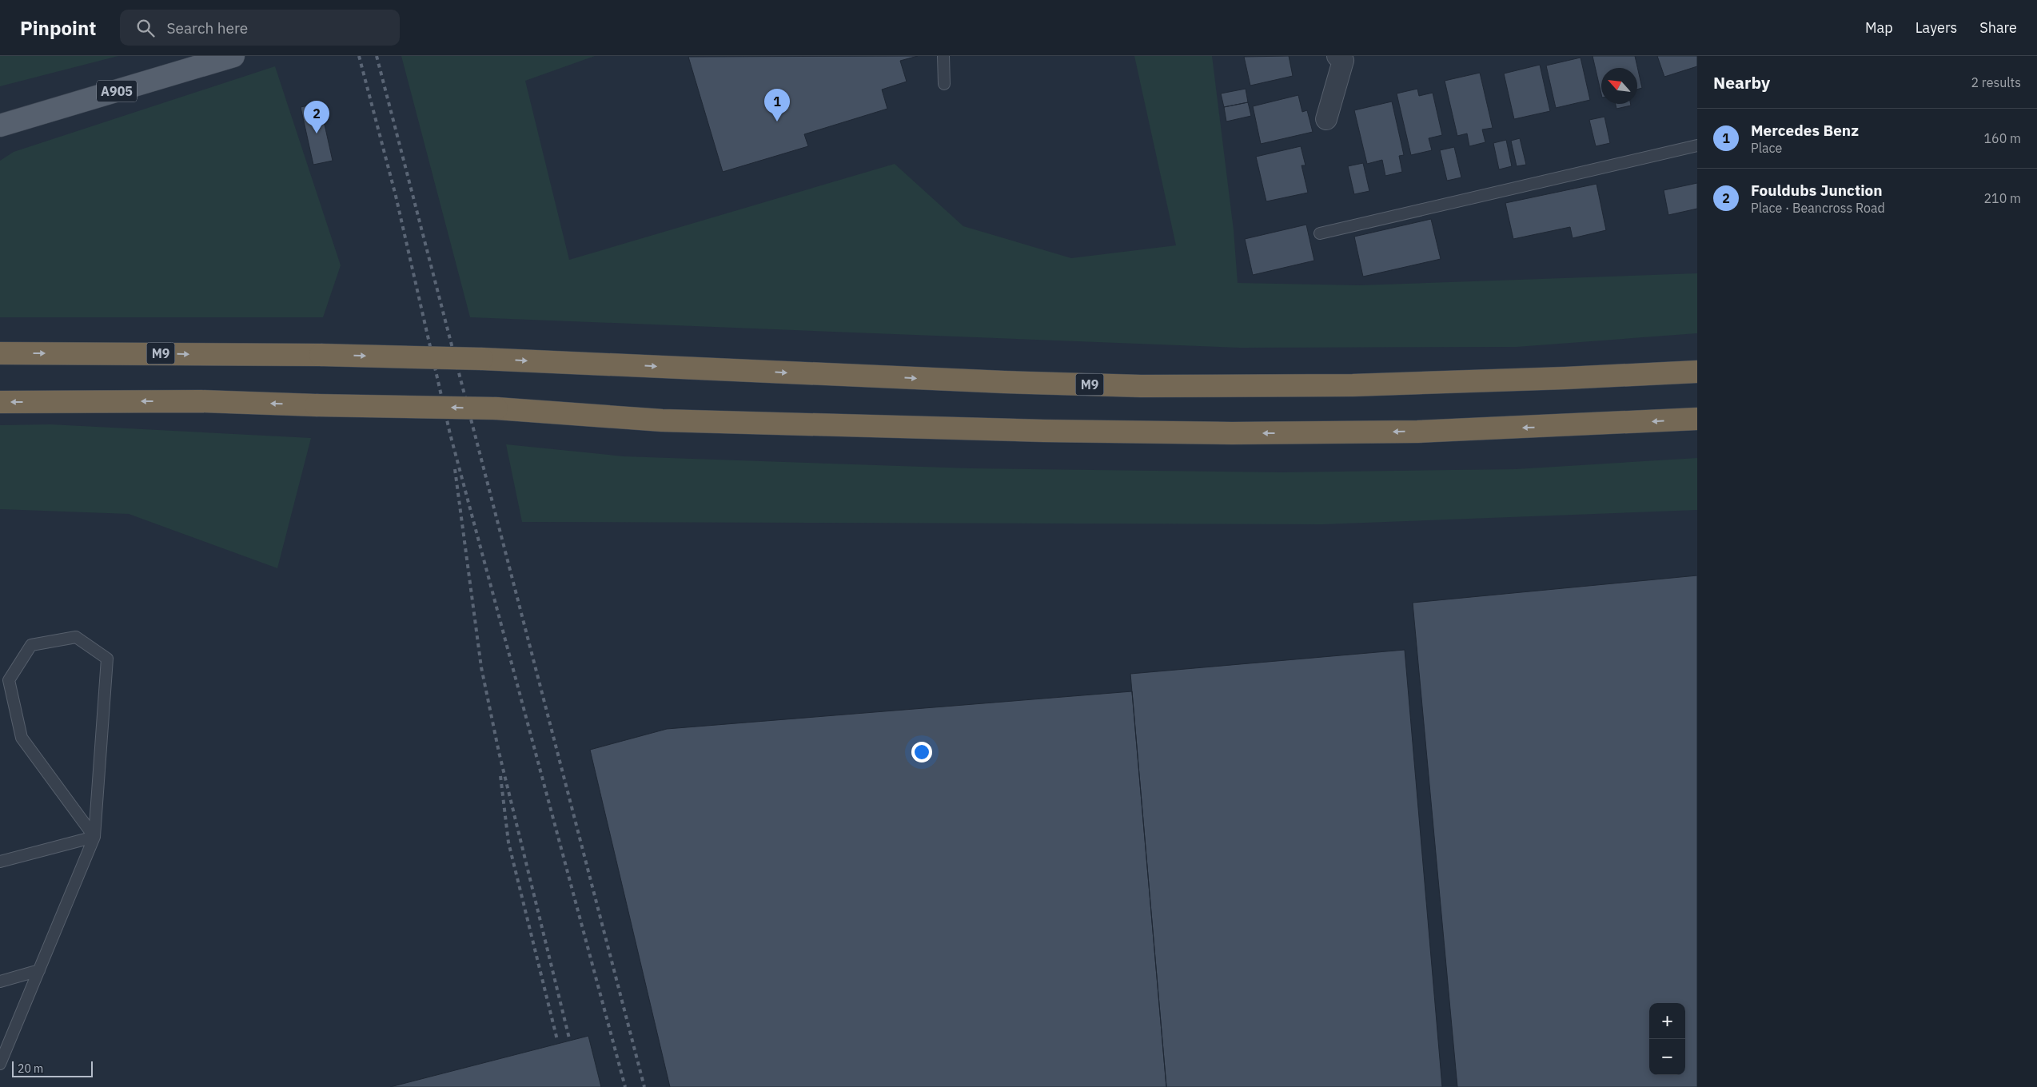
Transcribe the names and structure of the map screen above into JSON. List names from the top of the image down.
{
  "streets": {
    "highway": ["M9"],
    "main road": ["A905"]
  },
  "scale_bar": "20 m",
  "north": "top left",
  "page": {
    "header": "Pinpoint",
    "search": "Search here",
    "nav": ["Map", "Layers", "Share"],
    "heading": ["Nearby", "2 results"],
    "pins": ["1", "2"],
    "list": [
      {
        "mark": "1",
        "name": "Mercedes Benz",
        "note": "Place",
        "value": "160 m"
      },
      {
        "mark": "2",
        "name": "Fouldubs Junction",
        "note": "Place · Beancross Road",
        "value": "210 m"
      }
    ],
    "map_buttons": ["+", "−"],
    "scale": "20 m"
  }
}
